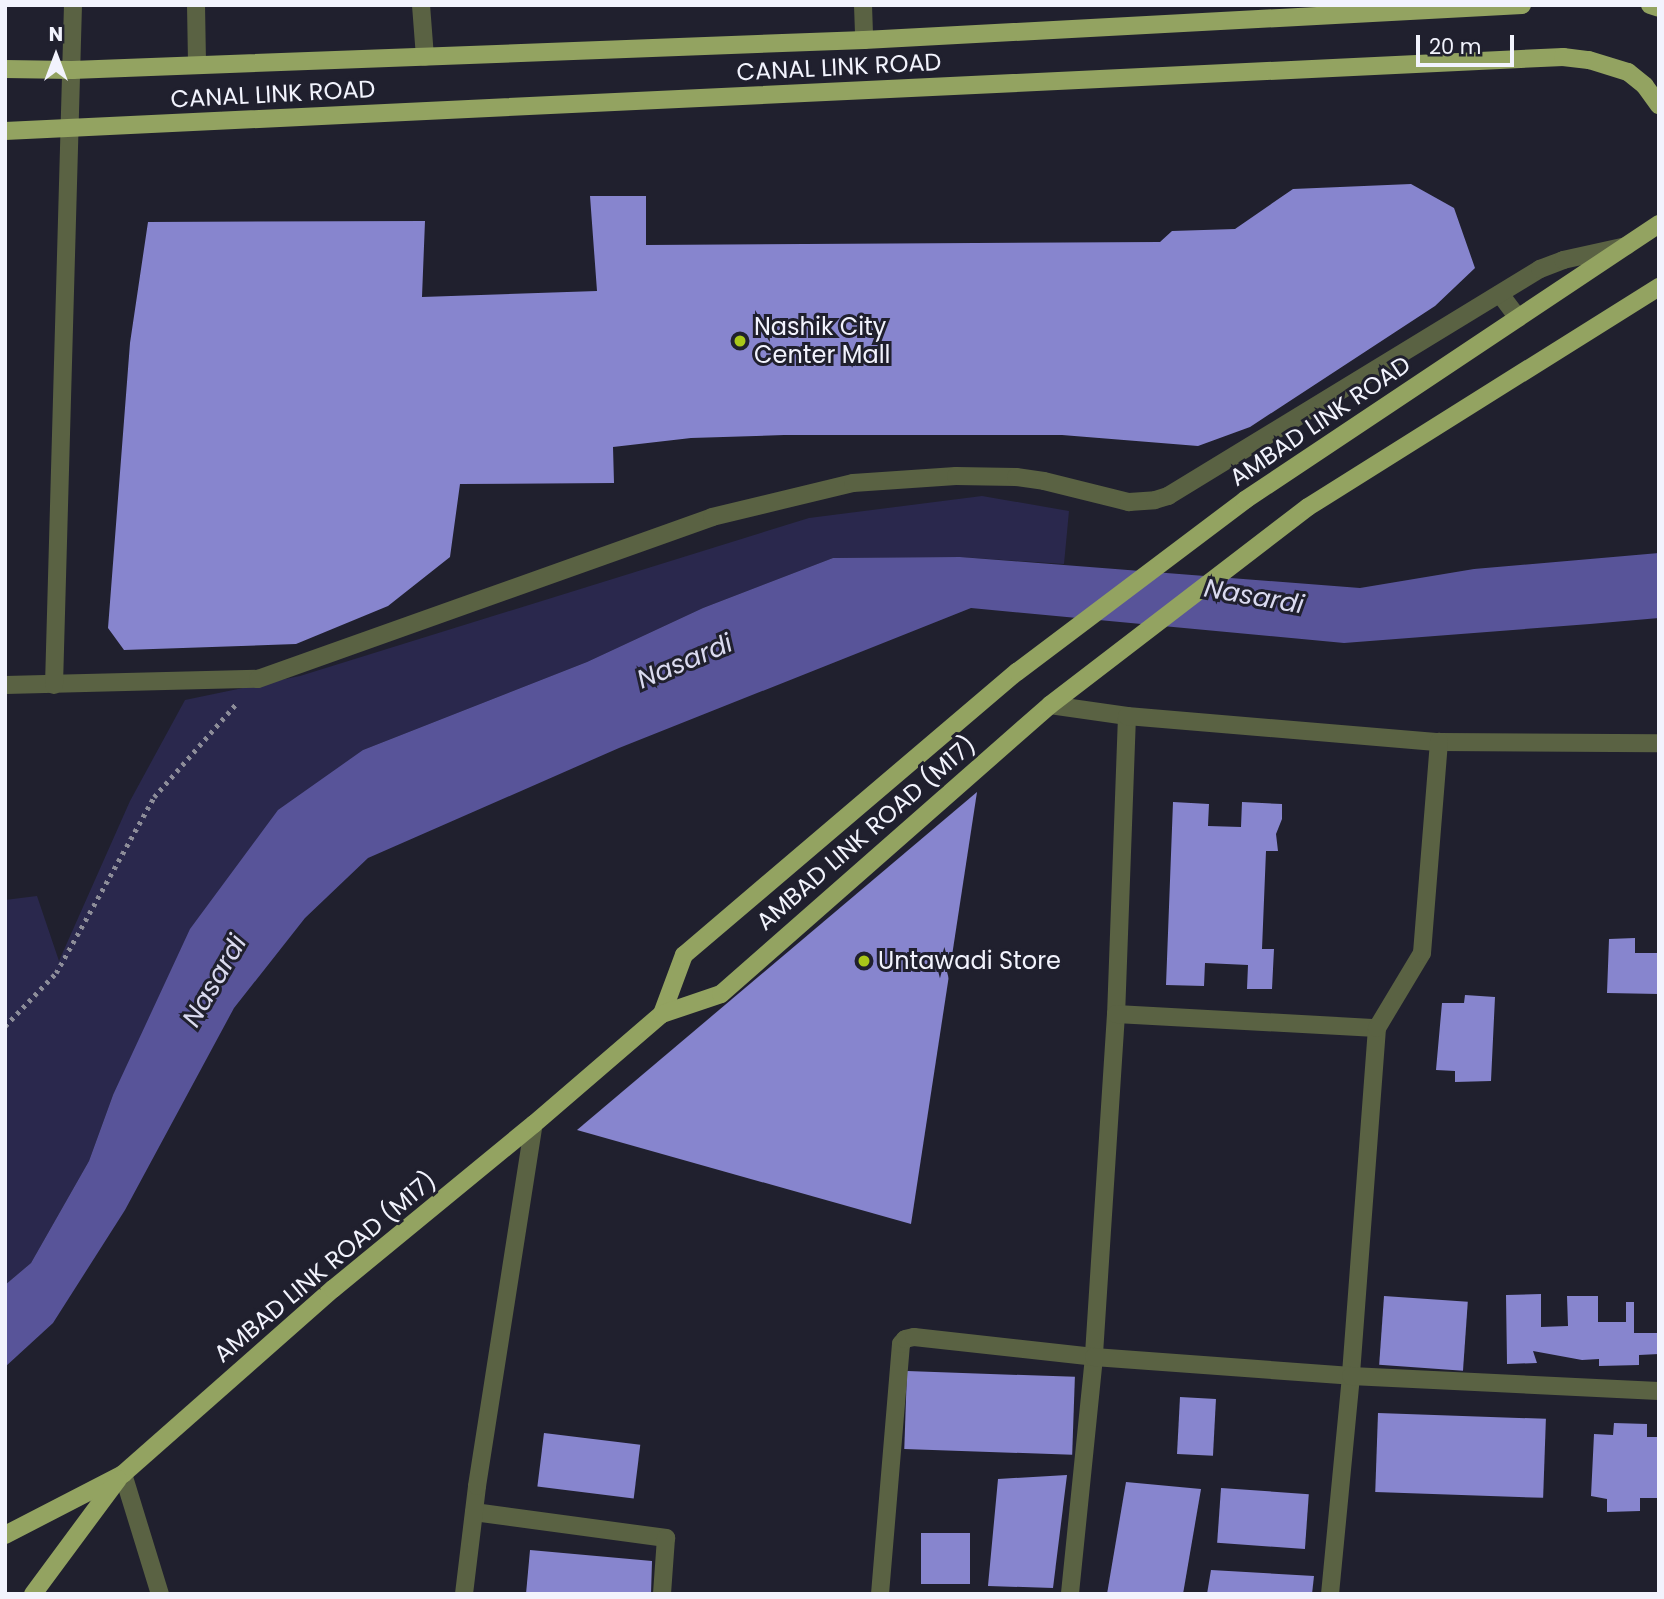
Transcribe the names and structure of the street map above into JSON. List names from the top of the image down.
{
  "streets": {
    "main road": ["CANAL LINK ROAD", "AMBAD LINK ROAD", "AMBAD LINK ROAD (M17)"]
  },
  "crossings": [
    ["AMBAD LINK ROAD", "AMBAD LINK ROAD (M17)"]
  ],
  "water": ["Nasardi"],
  "places": ["Nashik City Center Mall", "Untawadi Store"],
  "scale_bar": "20 m",
  "north": "top"
}
